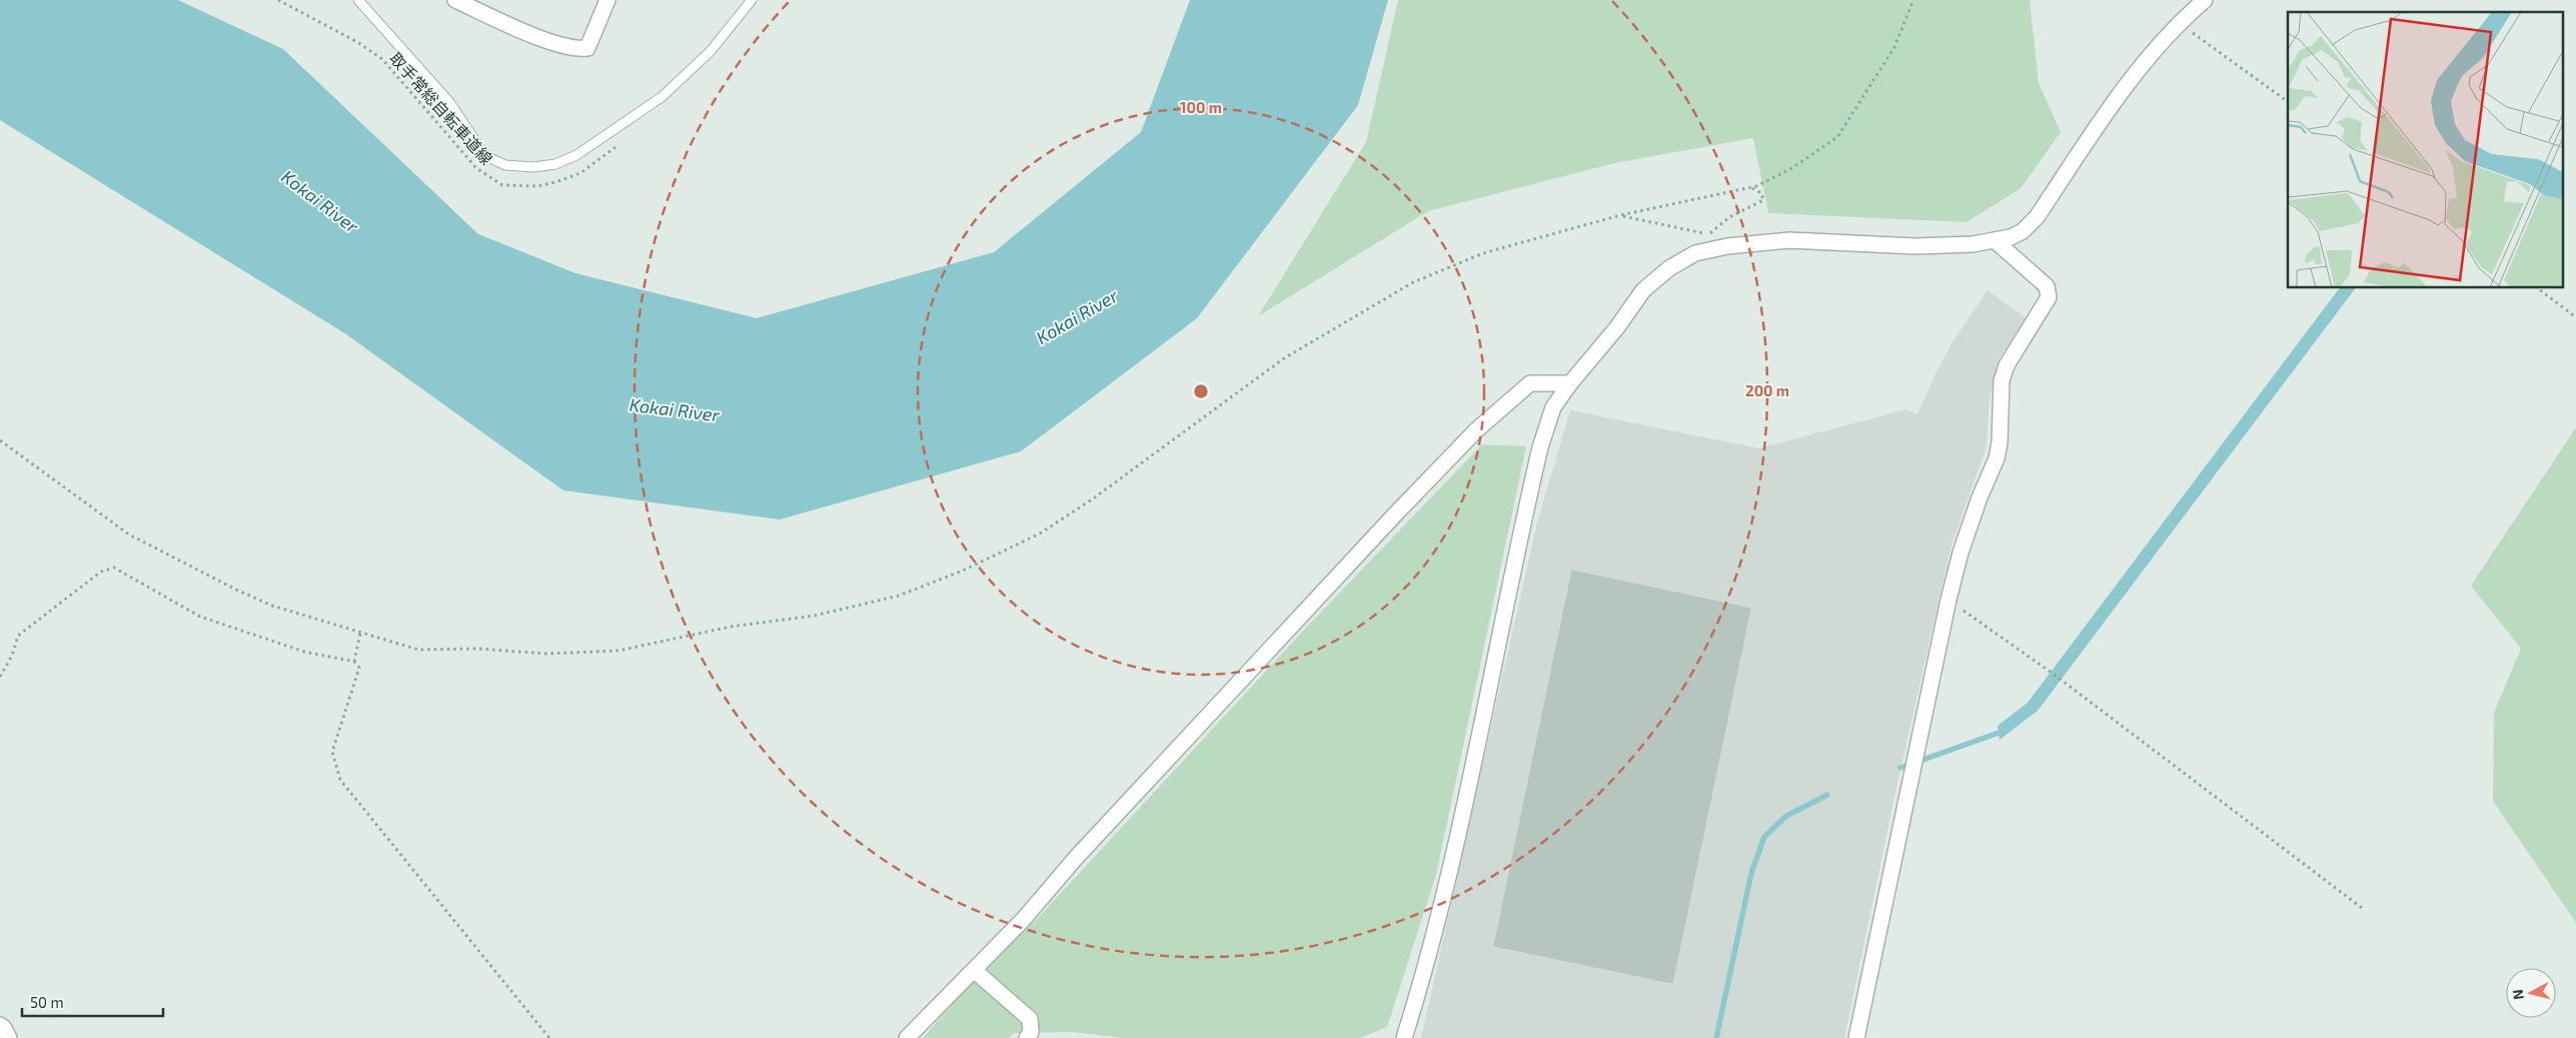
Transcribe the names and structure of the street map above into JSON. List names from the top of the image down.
{
  "streets": {
    "path": ["取手常総自転車道線"]
  },
  "water": ["Kokai River"],
  "scale_bar": "50 m",
  "north": "left",
  "rings": ["100 m", "200 m"]
}
